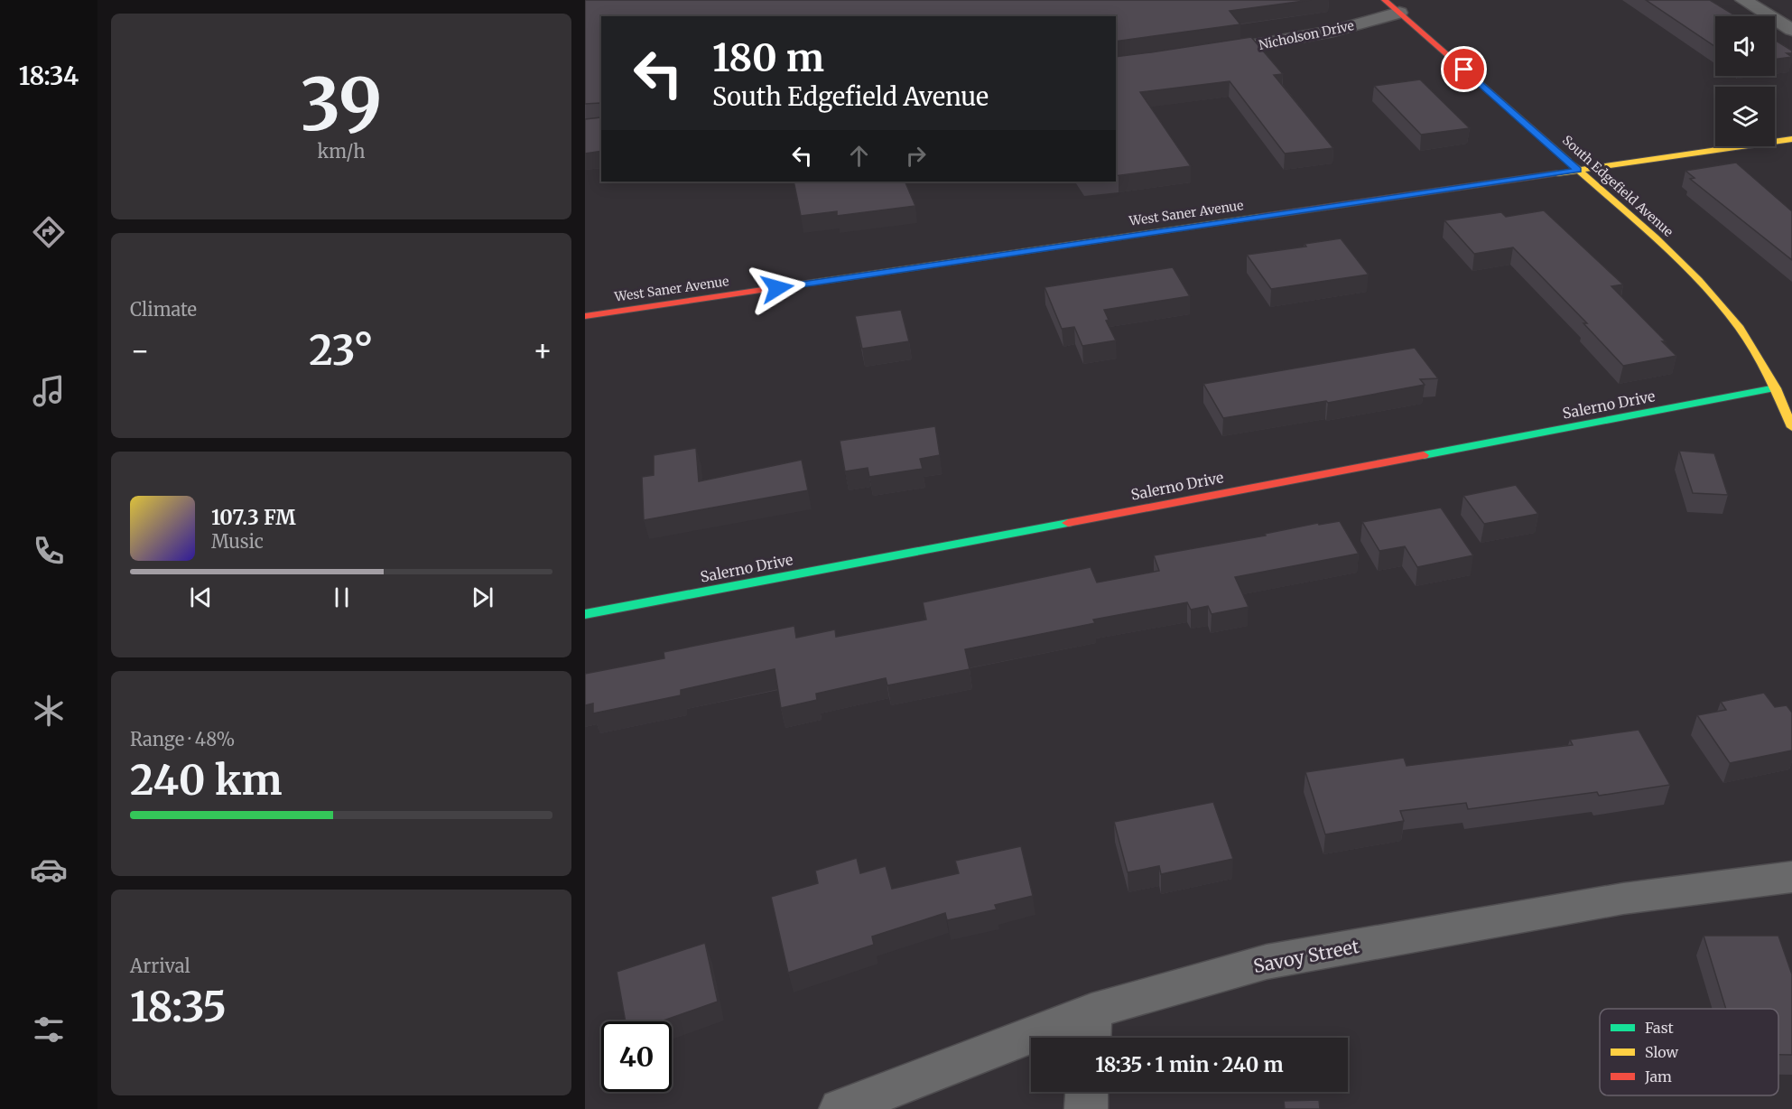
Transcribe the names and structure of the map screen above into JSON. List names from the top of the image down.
{
  "streets": {
    "street": [
      "Nicholson Drive",
      "South Edgefield Avenue",
      "West Saner Avenue",
      "Salerno Drive",
      "Savoy Street"
    ]
  },
  "crossings": [
    ["Nicholson Drive", "South Edgefield Avenue"],
    ["South Edgefield Avenue", "West Saner Avenue"],
    ["South Edgefield Avenue", "Salerno Drive"]
  ],
  "legend": ["Fast", "Slow", "Jam"],
  "page": {
    "tabs": "18:34",
    "tile": [
      ["39", "km/h"],
      "Climate",
      ["Range · 48%", "240 km"],
      ["Arrival", "18:35"]
    ],
    "turn": ["180 m", "South Edgefield Avenue"],
    "heat": ["−", "23°", "+"],
    "song": ["107.3 FM", "Music"],
    "limit": "40",
    "trip": "18:35 · 1 min · 240 m"
  }
}
